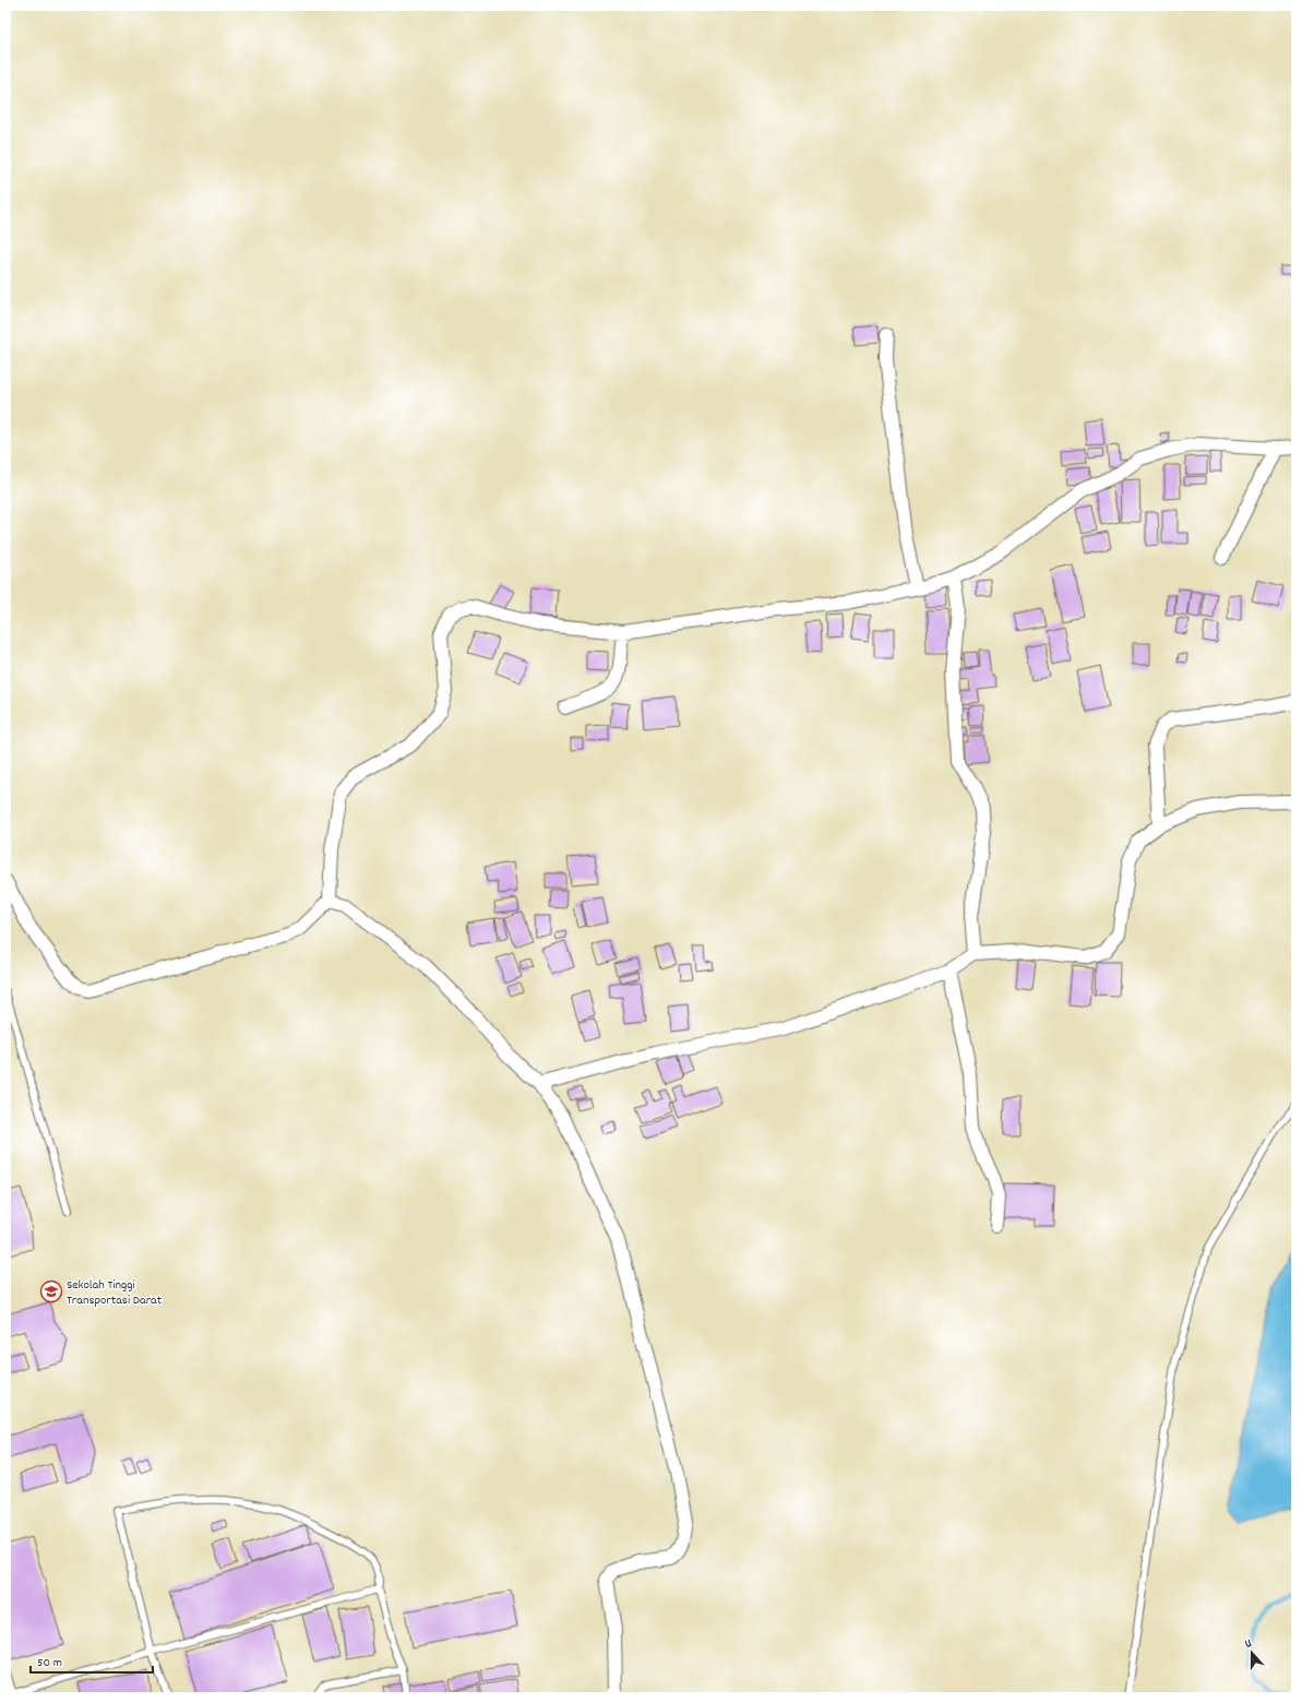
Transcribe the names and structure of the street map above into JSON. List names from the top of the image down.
{
  "places": {
    "school or university": ["Sekolah Tinggi Transportasi Darat"]
  },
  "scale_bar": "50 m",
  "north": "top"
}
